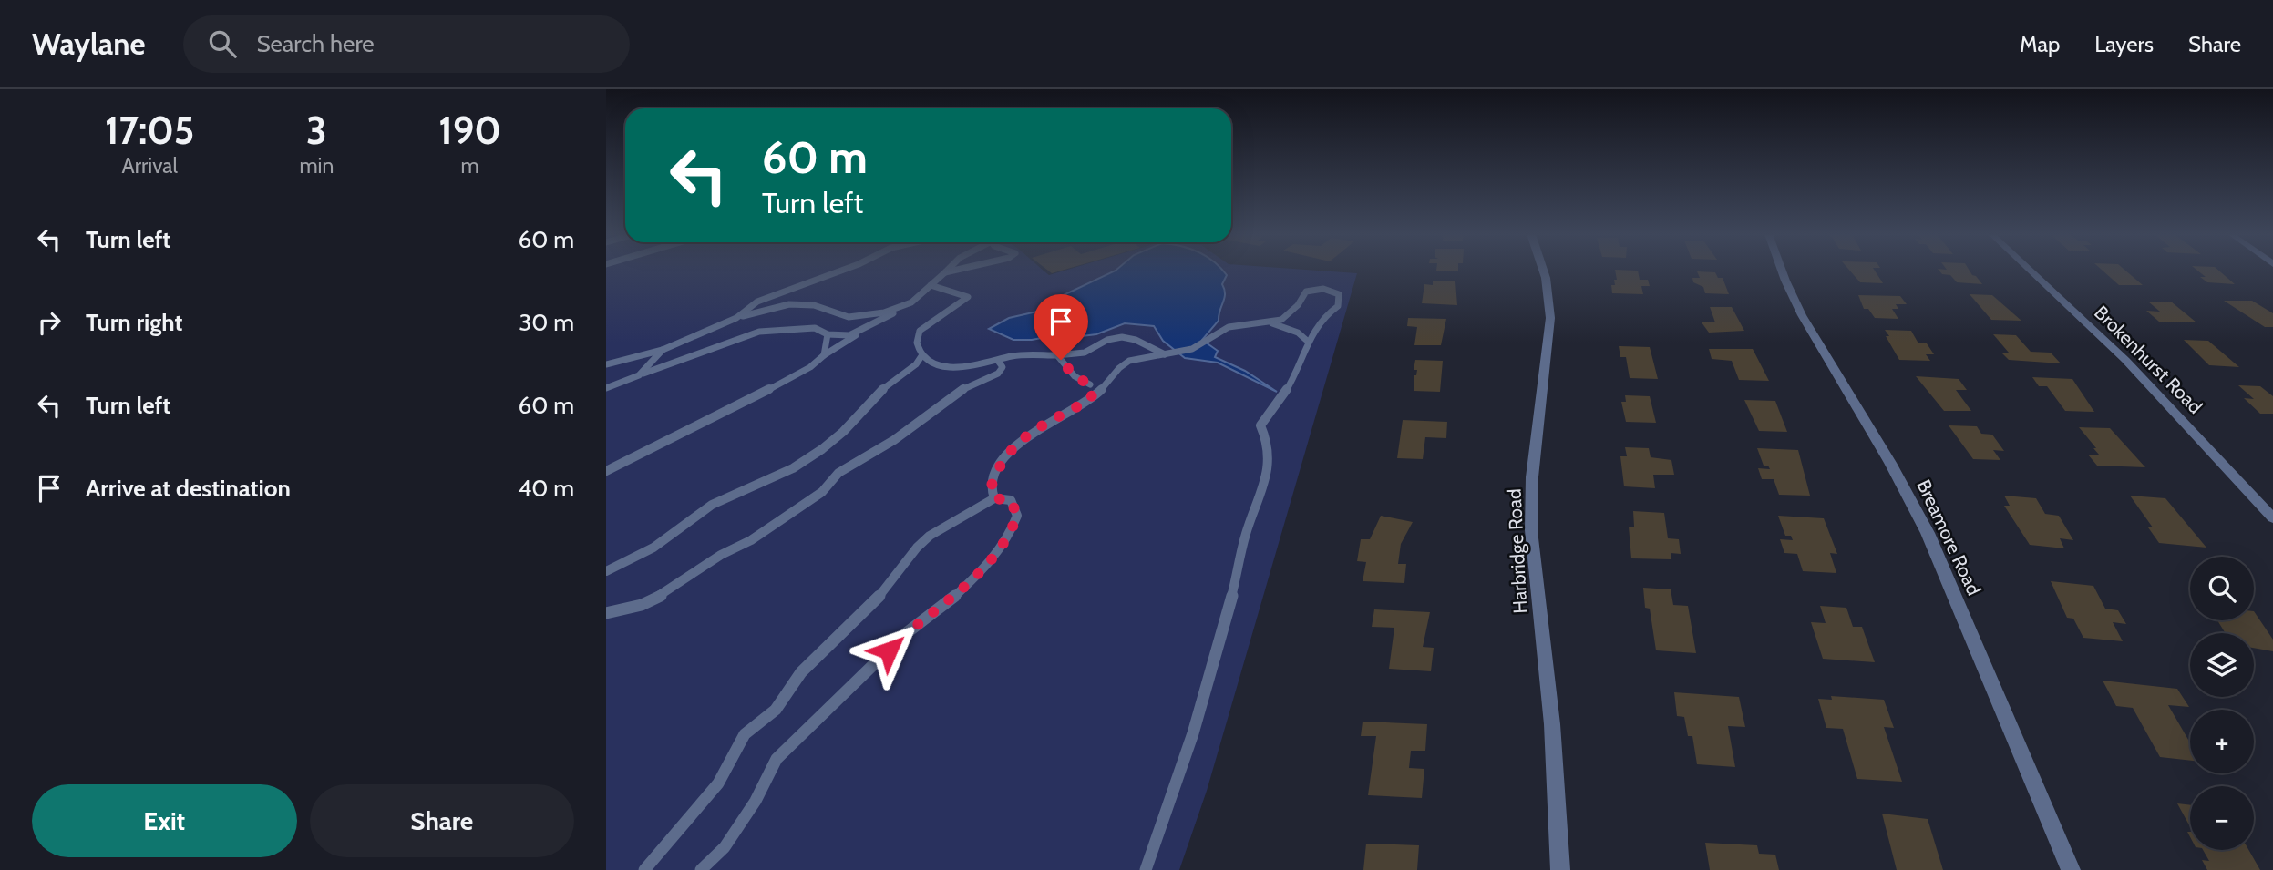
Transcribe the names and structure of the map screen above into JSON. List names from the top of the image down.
{
  "streets": {
    "street": ["Brokenhurst Road", "Breamore Road", "Harbridge Road"]
  },
  "page": {
    "header": "Waylane",
    "search": "Search here",
    "nav": ["Map", "Layers", "Share"],
    "eta": [
      "17:05",
      "Arrival",
      "3",
      "min",
      "190",
      "m"
    ],
    "turn": ["60 m", "Turn left"],
    "list": [
      {
        "name": "Turn left",
        "value": "60 m"
      },
      {
        "name": "Turn right",
        "value": "30 m"
      },
      {
        "name": "Turn left",
        "value": "60 m"
      },
      {
        "name": "Arrive at destination",
        "value": "40 m"
      }
    ],
    "map_buttons": ["+", "−"],
    "buttons": ["Exit", "Share"]
  }
}
